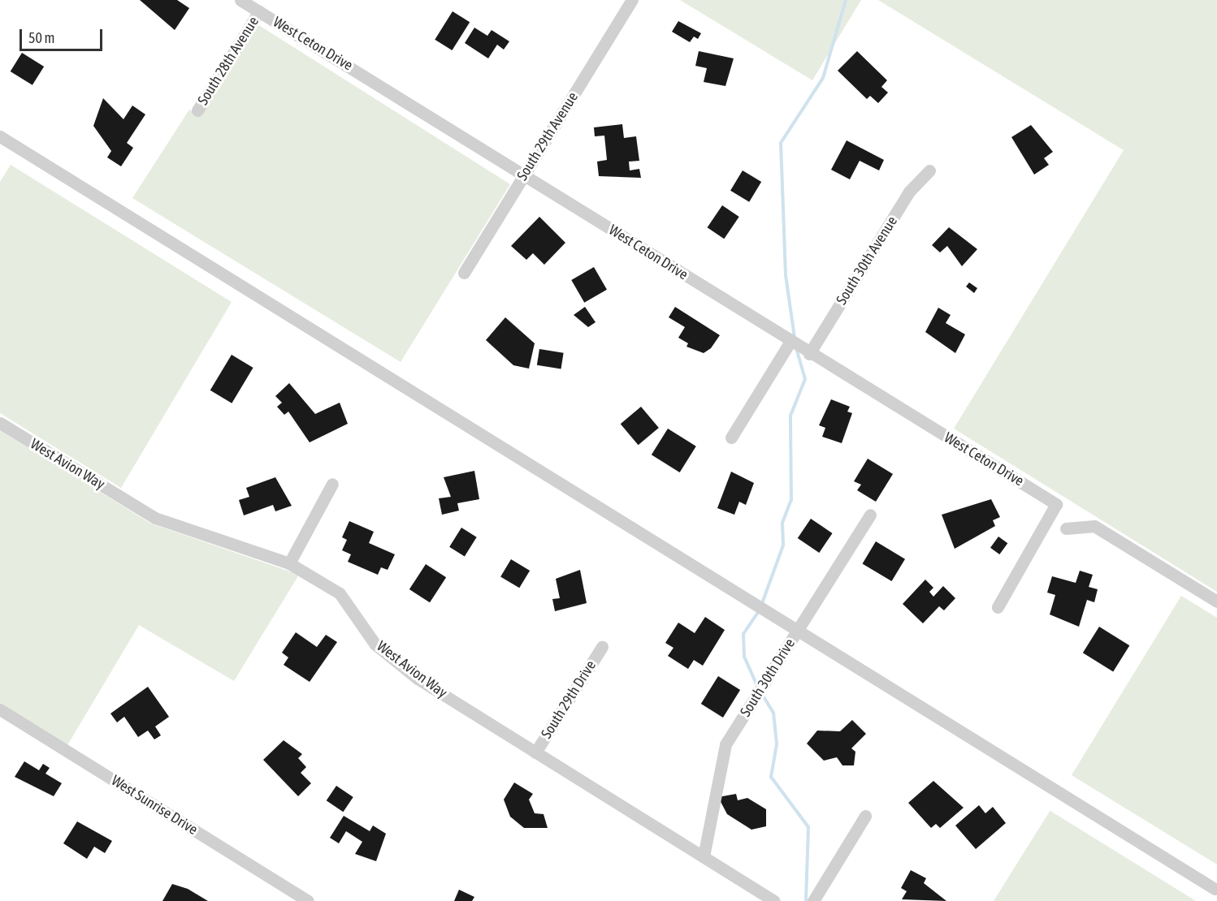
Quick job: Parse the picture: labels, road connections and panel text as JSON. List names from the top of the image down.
{
  "streets": {
    "street": [
      "West Ceton Drive",
      "South 28th Avenue",
      "South 29th Avenue",
      "South 30th Avenue",
      "West Avion Way",
      "South 30th Drive",
      "South 29th Drive",
      "West Sunrise Drive"
    ]
  },
  "crossings": [
    ["West Ceton Drive", "South 28th Avenue"],
    ["West Ceton Drive", "South 29th Avenue"],
    ["West Ceton Drive", "South 30th Avenue"],
    ["West Avion Way", "South 30th Drive"],
    ["West Avion Way", "South 29th Drive"]
  ],
  "scale_bar": "50 m"
}
